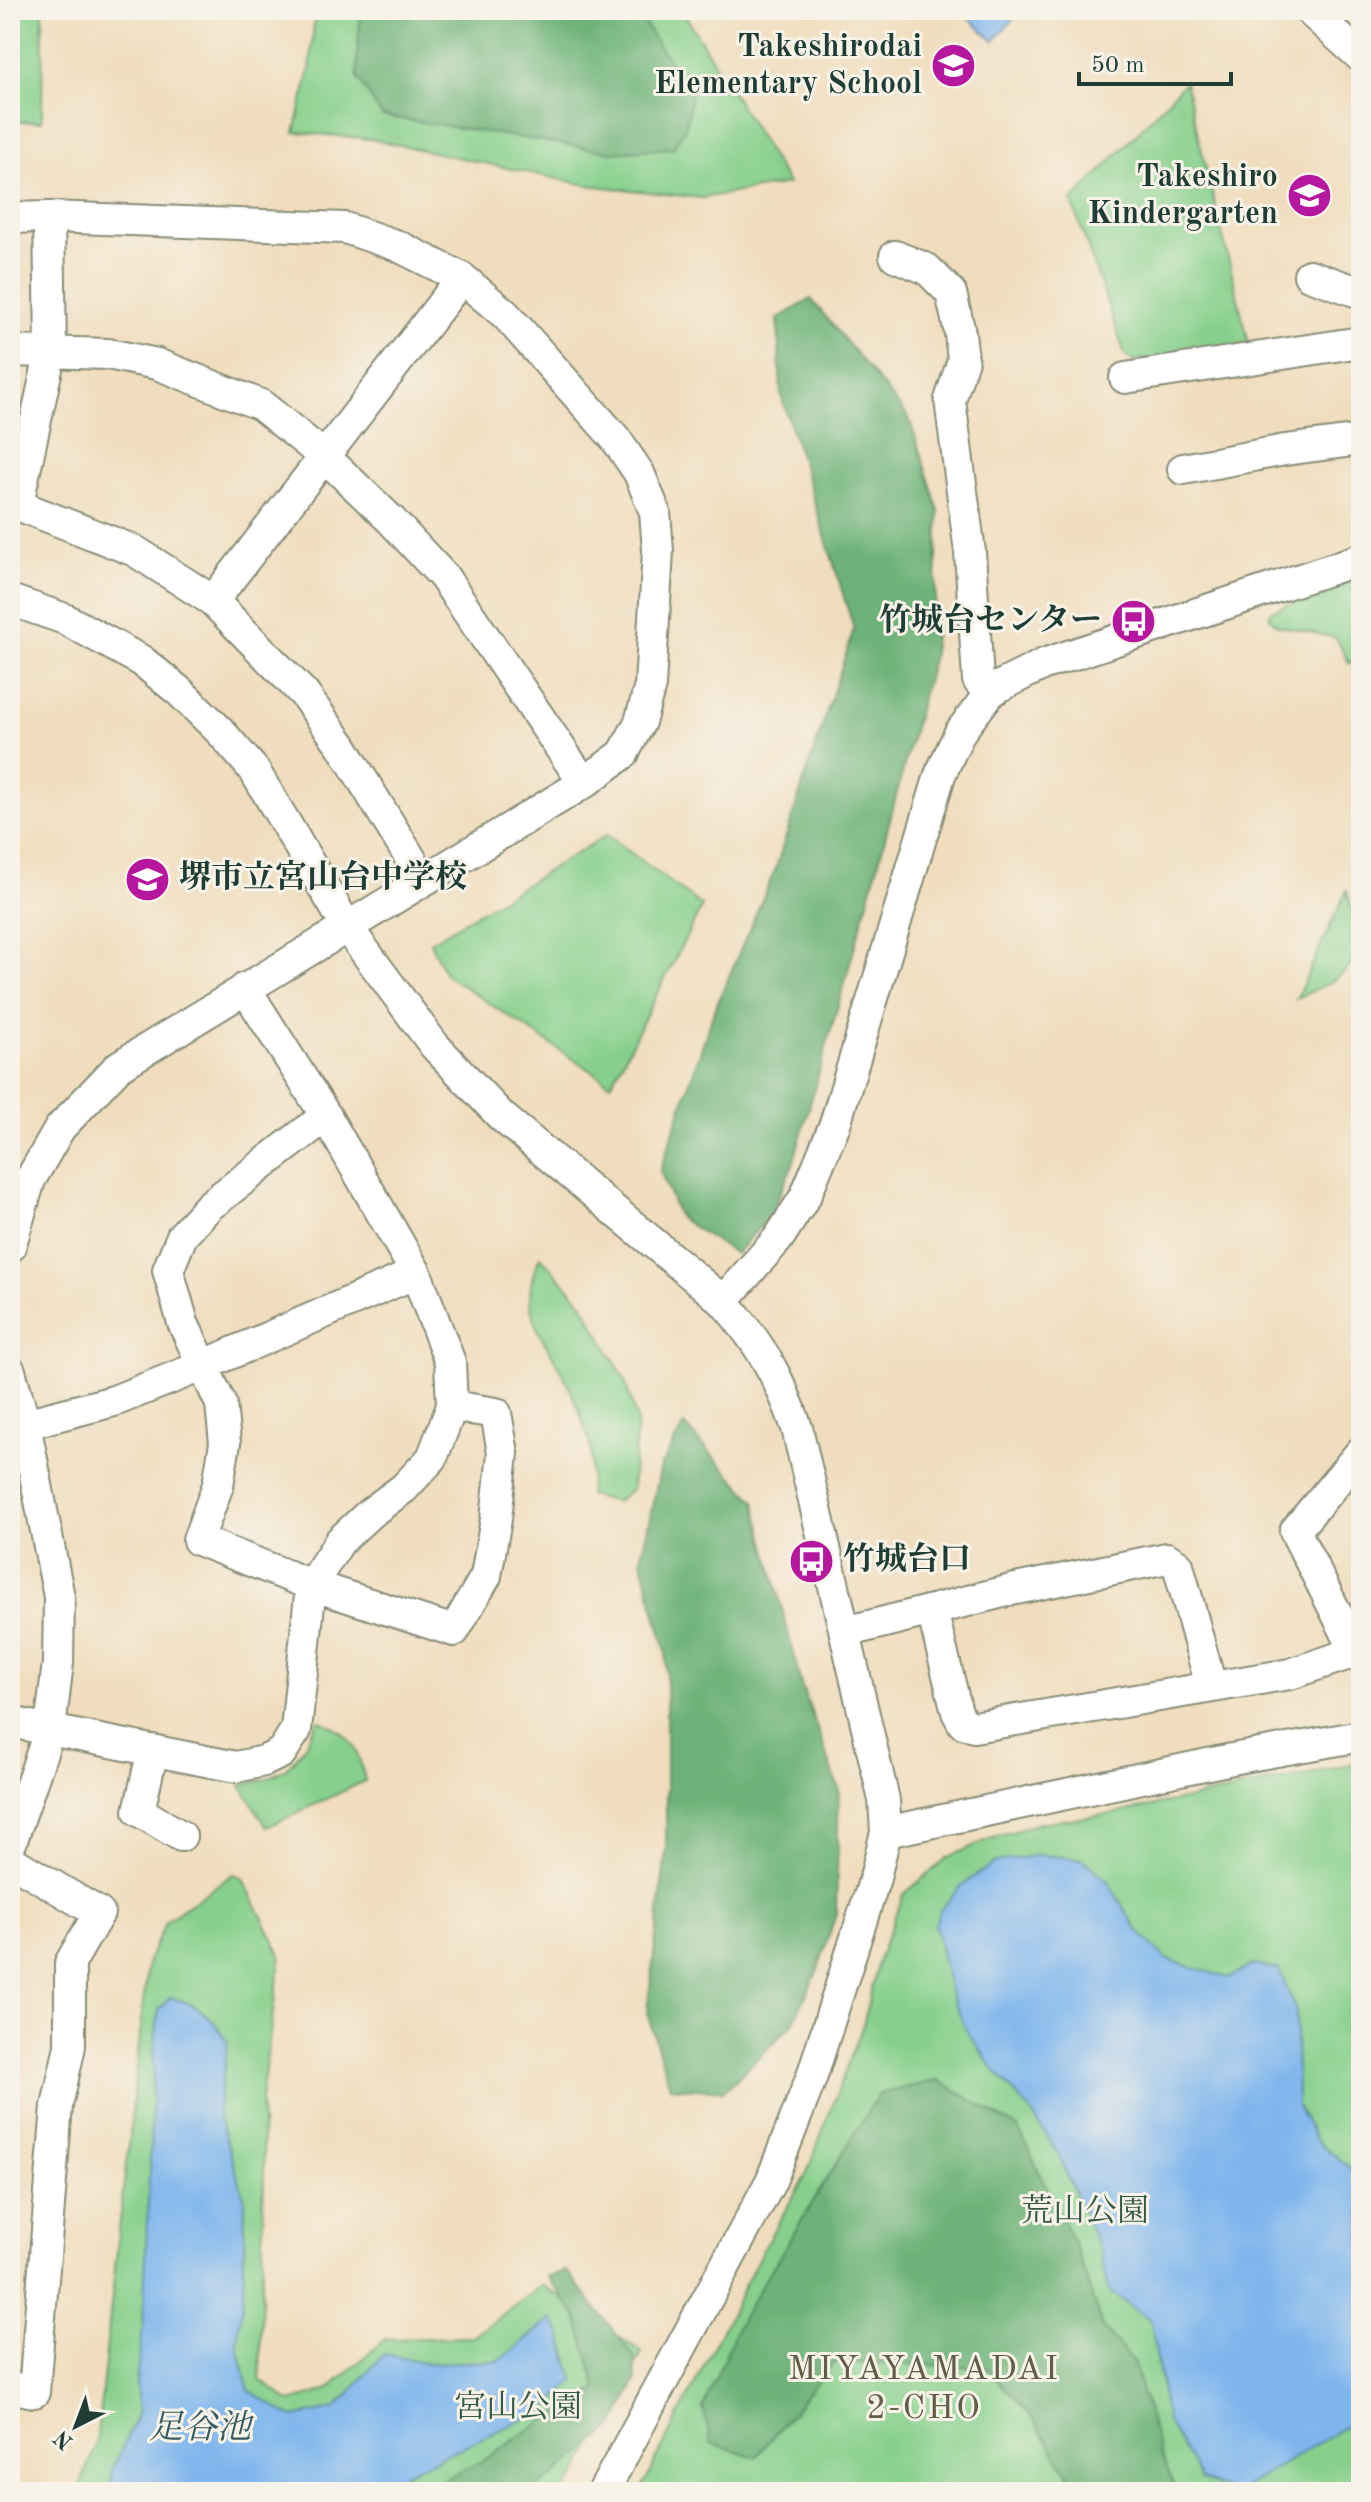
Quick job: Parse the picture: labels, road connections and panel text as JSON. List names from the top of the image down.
{
  "districts": ["MIYAYAMADAI 2-CHO"],
  "water": ["足谷池"],
  "parks": ["荒山公園", "宮山公園"],
  "places": {
    "school or university": ["Takeshirodai Elementary School", "Takeshiro Kindergarten", "堺市立宮山台中学校"],
    "bus stop": ["竹城台センター", "竹城台口"]
  },
  "scale_bar": "50 m",
  "north": "bottom left"
}
